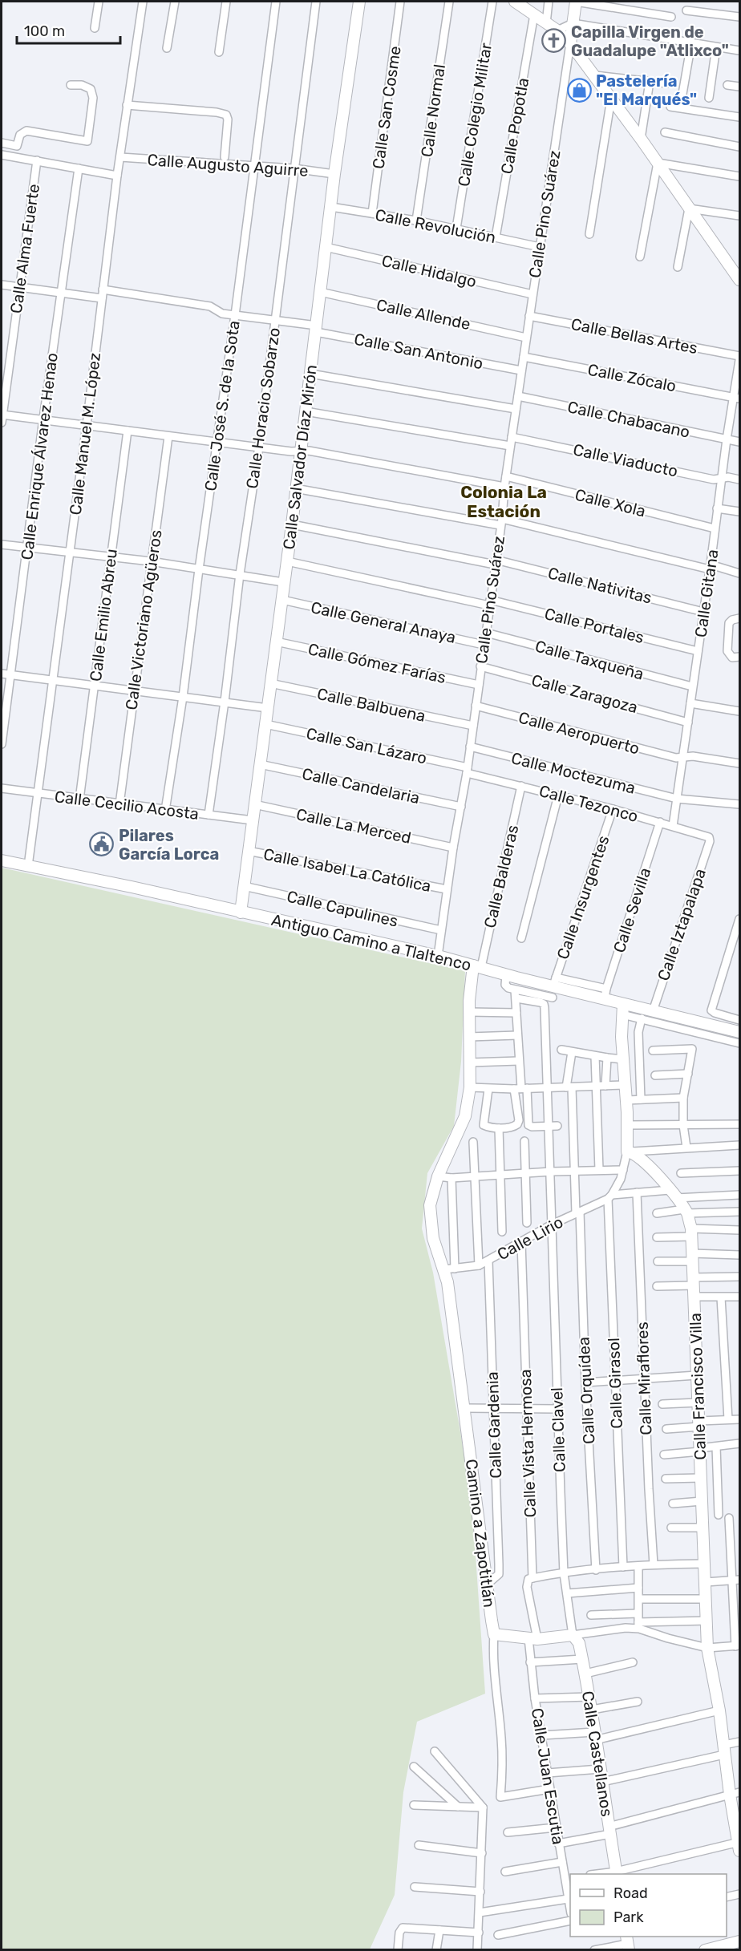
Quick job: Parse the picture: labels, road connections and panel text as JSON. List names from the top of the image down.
{
  "streets": {
    "street": [
      "Calle San Cosme",
      "Calle Normal",
      "Calle Colegio Militar",
      "Calle Popotla",
      "Calle Augusto Aguirre",
      "Calle Pino Suárez",
      "Calle Revolución",
      "Calle Alma Fuerte",
      "Calle Hidalgo",
      "Calle Allende",
      "Calle Bellas Artes",
      "Calle San Antonio",
      "Calle Zócalo",
      "Calle José S. de la Sota",
      "Calle Horacio Sobarzo",
      "Calle Chabacano",
      "Calle Manuel M. López",
      "Calle Enrique Álvarez Henao",
      "Calle Salvador Díaz Mirón",
      "Calle Viaducto",
      "Calle Xola",
      "Calle Nativitas",
      "Calle Gitana",
      "Calle Emilio Abreu",
      "Calle Victoriano Agüeros",
      "Calle General Anaya",
      "Calle Portales",
      "Calle Taxqueña",
      "Calle Gómez Farías",
      "Calle Zaragoza",
      "Calle Balbuena",
      "Calle Aeropuerto",
      "Calle San Lázaro",
      "Calle Moctezuma",
      "Calle Candelaria",
      "Calle Tezonco",
      "Calle Cecilio Acosta",
      "Calle La Merced",
      "Calle Isabel La Católica",
      "Calle Balderas",
      "Calle Insurgentes",
      "Calle Capulines",
      "Calle Sevilla",
      "Calle Iztapalapa",
      "Antiguo Camino a Tlaltenco",
      "Calle Lirio",
      "Calle Miraflores",
      "Calle Girasol",
      "Calle Francisco Villa",
      "Calle Orquídea",
      "Calle Gardenia",
      "Calle Clavel",
      "Calle Vista Hermosa",
      "Camino a Zapotitlán",
      "Calle Castellanos",
      "Calle Juan Escutia"
    ]
  },
  "crossings": [
    ["Calle San Cosme", "Calle Revolución"],
    ["Calle Normal", "Calle Revolución"],
    ["Calle Colegio Militar", "Calle Revolución"],
    ["Calle Popotla", "Calle Revolución"],
    ["Calle Augusto Aguirre", "Calle José S. de la Sota"],
    ["Calle Augusto Aguirre", "Calle Horacio Sobarzo"],
    ["Calle Augusto Aguirre", "Calle Manuel M. López"],
    ["Calle Augusto Aguirre", "Calle Salvador Díaz Mirón"],
    ["Calle Pino Suárez", "Calle Revolución"],
    ["Calle Pino Suárez", "Calle Hidalgo"],
    ["Calle Pino Suárez", "Calle Allende"],
    ["Calle Pino Suárez", "Calle Bellas Artes"],
    ["Calle Pino Suárez", "Calle San Antonio"],
    ["Calle Pino Suárez", "Calle Zócalo"],
    ["Calle Pino Suárez", "Calle Chabacano"],
    ["Calle Pino Suárez", "Calle Viaducto"],
    ["Calle Pino Suárez", "Calle Xola"],
    ["Calle Pino Suárez", "Calle Nativitas"],
    ["Calle Pino Suárez", "Calle General Anaya"],
    ["Calle Pino Suárez", "Calle Portales"],
    ["Calle Pino Suárez", "Calle Taxqueña"],
    ["Calle Pino Suárez", "Calle Gómez Farías"],
    ["Calle Pino Suárez", "Calle Zaragoza"],
    ["Calle Pino Suárez", "Calle Balbuena"],
    ["Calle Pino Suárez", "Calle Aeropuerto"],
    ["Calle Pino Suárez", "Calle San Lázaro"],
    ["Calle Pino Suárez", "Calle Moctezuma"],
    ["Calle Pino Suárez", "Calle Candelaria"],
    ["Calle Pino Suárez", "Calle Tezonco"],
    ["Calle Pino Suárez", "Calle La Merced"],
    ["Calle Pino Suárez", "Calle Isabel La Católica"],
    ["Calle Pino Suárez", "Calle Capulines"],
    ["Calle Pino Suárez", "Antiguo Camino a Tlaltenco"],
    ["Calle Revolución", "Calle Salvador Díaz Mirón"],
    ["Calle Hidalgo", "Calle Salvador Díaz Mirón"],
    ["Calle Allende", "Calle Salvador Díaz Mirón"],
    ["Calle San Antonio", "Calle José S. de la Sota"],
    ["Calle San Antonio", "Calle Horacio Sobarzo"],
    ["Calle San Antonio", "Calle Manuel M. López"],
    ["Calle San Antonio", "Calle Salvador Díaz Mirón"],
    ["Calle Zócalo", "Calle Gitana"],
    ["Calle José S. de la Sota", "Calle Cecilio Acosta"],
    ["Calle Horacio Sobarzo", "Calle Cecilio Acosta"],
    ["Calle Chabacano", "Calle Gitana"],
    ["Calle Manuel M. López", "Calle Cecilio Acosta"],
    ["Calle Manuel M. López", "Antiguo Camino a Tlaltenco"],
    ["Calle Salvador Díaz Mirón", "Calle Nativitas"],
    ["Calle Salvador Díaz Mirón", "Calle General Anaya"],
    ["Calle Salvador Díaz Mirón", "Calle Portales"],
    ["Calle Salvador Díaz Mirón", "Calle Gómez Farías"],
    ["Calle Salvador Díaz Mirón", "Calle Balbuena"],
    ["Calle Salvador Díaz Mirón", "Calle San Lázaro"],
    ["Calle Salvador Díaz Mirón", "Calle Candelaria"],
    ["Calle Salvador Díaz Mirón", "Calle Cecilio Acosta"],
    ["Calle Salvador Díaz Mirón", "Calle La Merced"],
    ["Calle Salvador Díaz Mirón", "Calle Isabel La Católica"],
    ["Calle Salvador Díaz Mirón", "Calle Capulines"],
    ["Calle Salvador Díaz Mirón", "Antiguo Camino a Tlaltenco"],
    ["Calle Viaducto", "Calle Gitana"],
    ["Calle Xola", "Calle Gitana"],
    ["Calle Nativitas", "Calle Gitana"],
    ["Calle Gitana", "Calle Portales"],
    ["Calle Gitana", "Calle Taxqueña"],
    ["Calle Gitana", "Calle Zaragoza"],
    ["Calle Gitana", "Calle Aeropuerto"],
    ["Calle Gitana", "Calle Moctezuma"],
    ["Calle Gitana", "Calle Tezonco"],
    ["Calle Emilio Abreu", "Calle Cecilio Acosta"],
    ["Calle Victoriano Agüeros", "Calle Cecilio Acosta"],
    ["Calle San Lázaro", "Calle Tezonco"],
    ["Calle Tezonco", "Calle Balderas"],
    ["Calle Tezonco", "Calle Insurgentes"],
    ["Calle Tezonco", "Calle Sevilla"],
    ["Calle Tezonco", "Calle Iztapalapa"],
    ["Calle Balderas", "Antiguo Camino a Tlaltenco"],
    ["Calle Balderas", "Camino a Zapotitlán"],
    ["Calle Insurgentes", "Antiguo Camino a Tlaltenco"],
    ["Calle Sevilla", "Antiguo Camino a Tlaltenco"],
    ["Calle Iztapalapa", "Antiguo Camino a Tlaltenco"],
    ["Antiguo Camino a Tlaltenco", "Camino a Zapotitlán"],
    ["Calle Lirio", "Calle Miraflores"],
    ["Calle Lirio", "Calle Girasol"],
    ["Calle Lirio", "Calle Francisco Villa"],
    ["Calle Lirio", "Calle Orquídea"],
    ["Calle Lirio", "Calle Gardenia"],
    ["Calle Lirio", "Calle Clavel"],
    ["Calle Lirio", "Calle Vista Hermosa"],
    ["Calle Lirio", "Camino a Zapotitlán"],
    ["Calle Gardenia", "Camino a Zapotitlán"],
    ["Calle Clavel", "Calle Castellanos"],
    ["Calle Vista Hermosa", "Calle Juan Escutia"],
    ["Camino a Zapotitlán", "Calle Juan Escutia"]
  ],
  "districts": ["Colonia La Estación"],
  "places": {
    "church": ["Capilla Virgen de Guadalupe \"Atlixco\""],
    "shop": ["Pastelería \"El Marqués\""],
    "public building": ["Pilares García Lorca"]
  },
  "legend": ["Road", "Park"],
  "scale_bar": "100 m"
}
